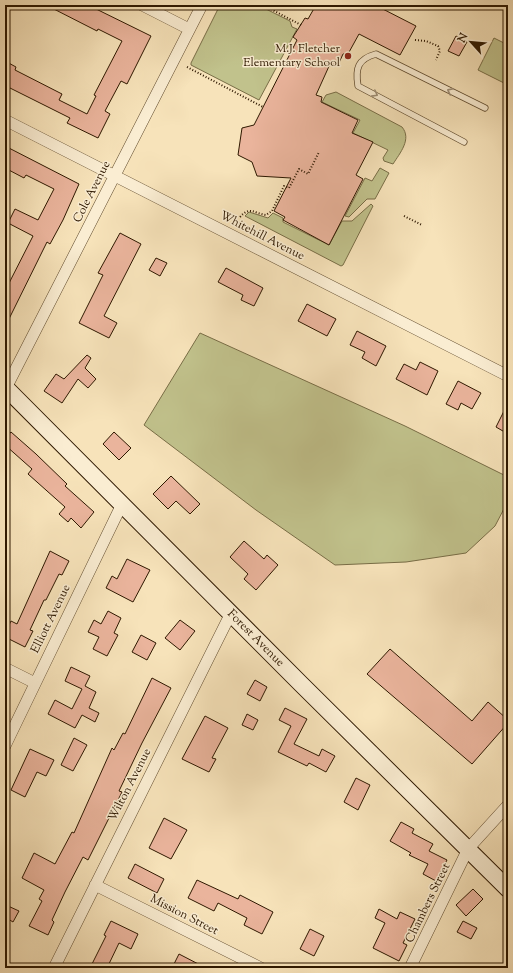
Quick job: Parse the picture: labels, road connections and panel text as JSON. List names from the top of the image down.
{
  "streets": {
    "main road": ["Forest Avenue"],
    "street": [
      "Cole Avenue",
      "Whitehill Avenue",
      "Elliott Avenue",
      "Wilton Avenue",
      "Chambers Street",
      "Mission Street"
    ]
  },
  "crossings": [
    ["Cole Avenue", "Whitehill Avenue"],
    ["Cole Avenue", "Forest Avenue"],
    ["Elliott Avenue", "Forest Avenue"],
    ["Forest Avenue", "Wilton Avenue"],
    ["Forest Avenue", "Chambers Street"],
    ["Wilton Avenue", "Mission Street"]
  ],
  "places": ["M.J. Fletcher Elementary School"],
  "north": "top left"
}
